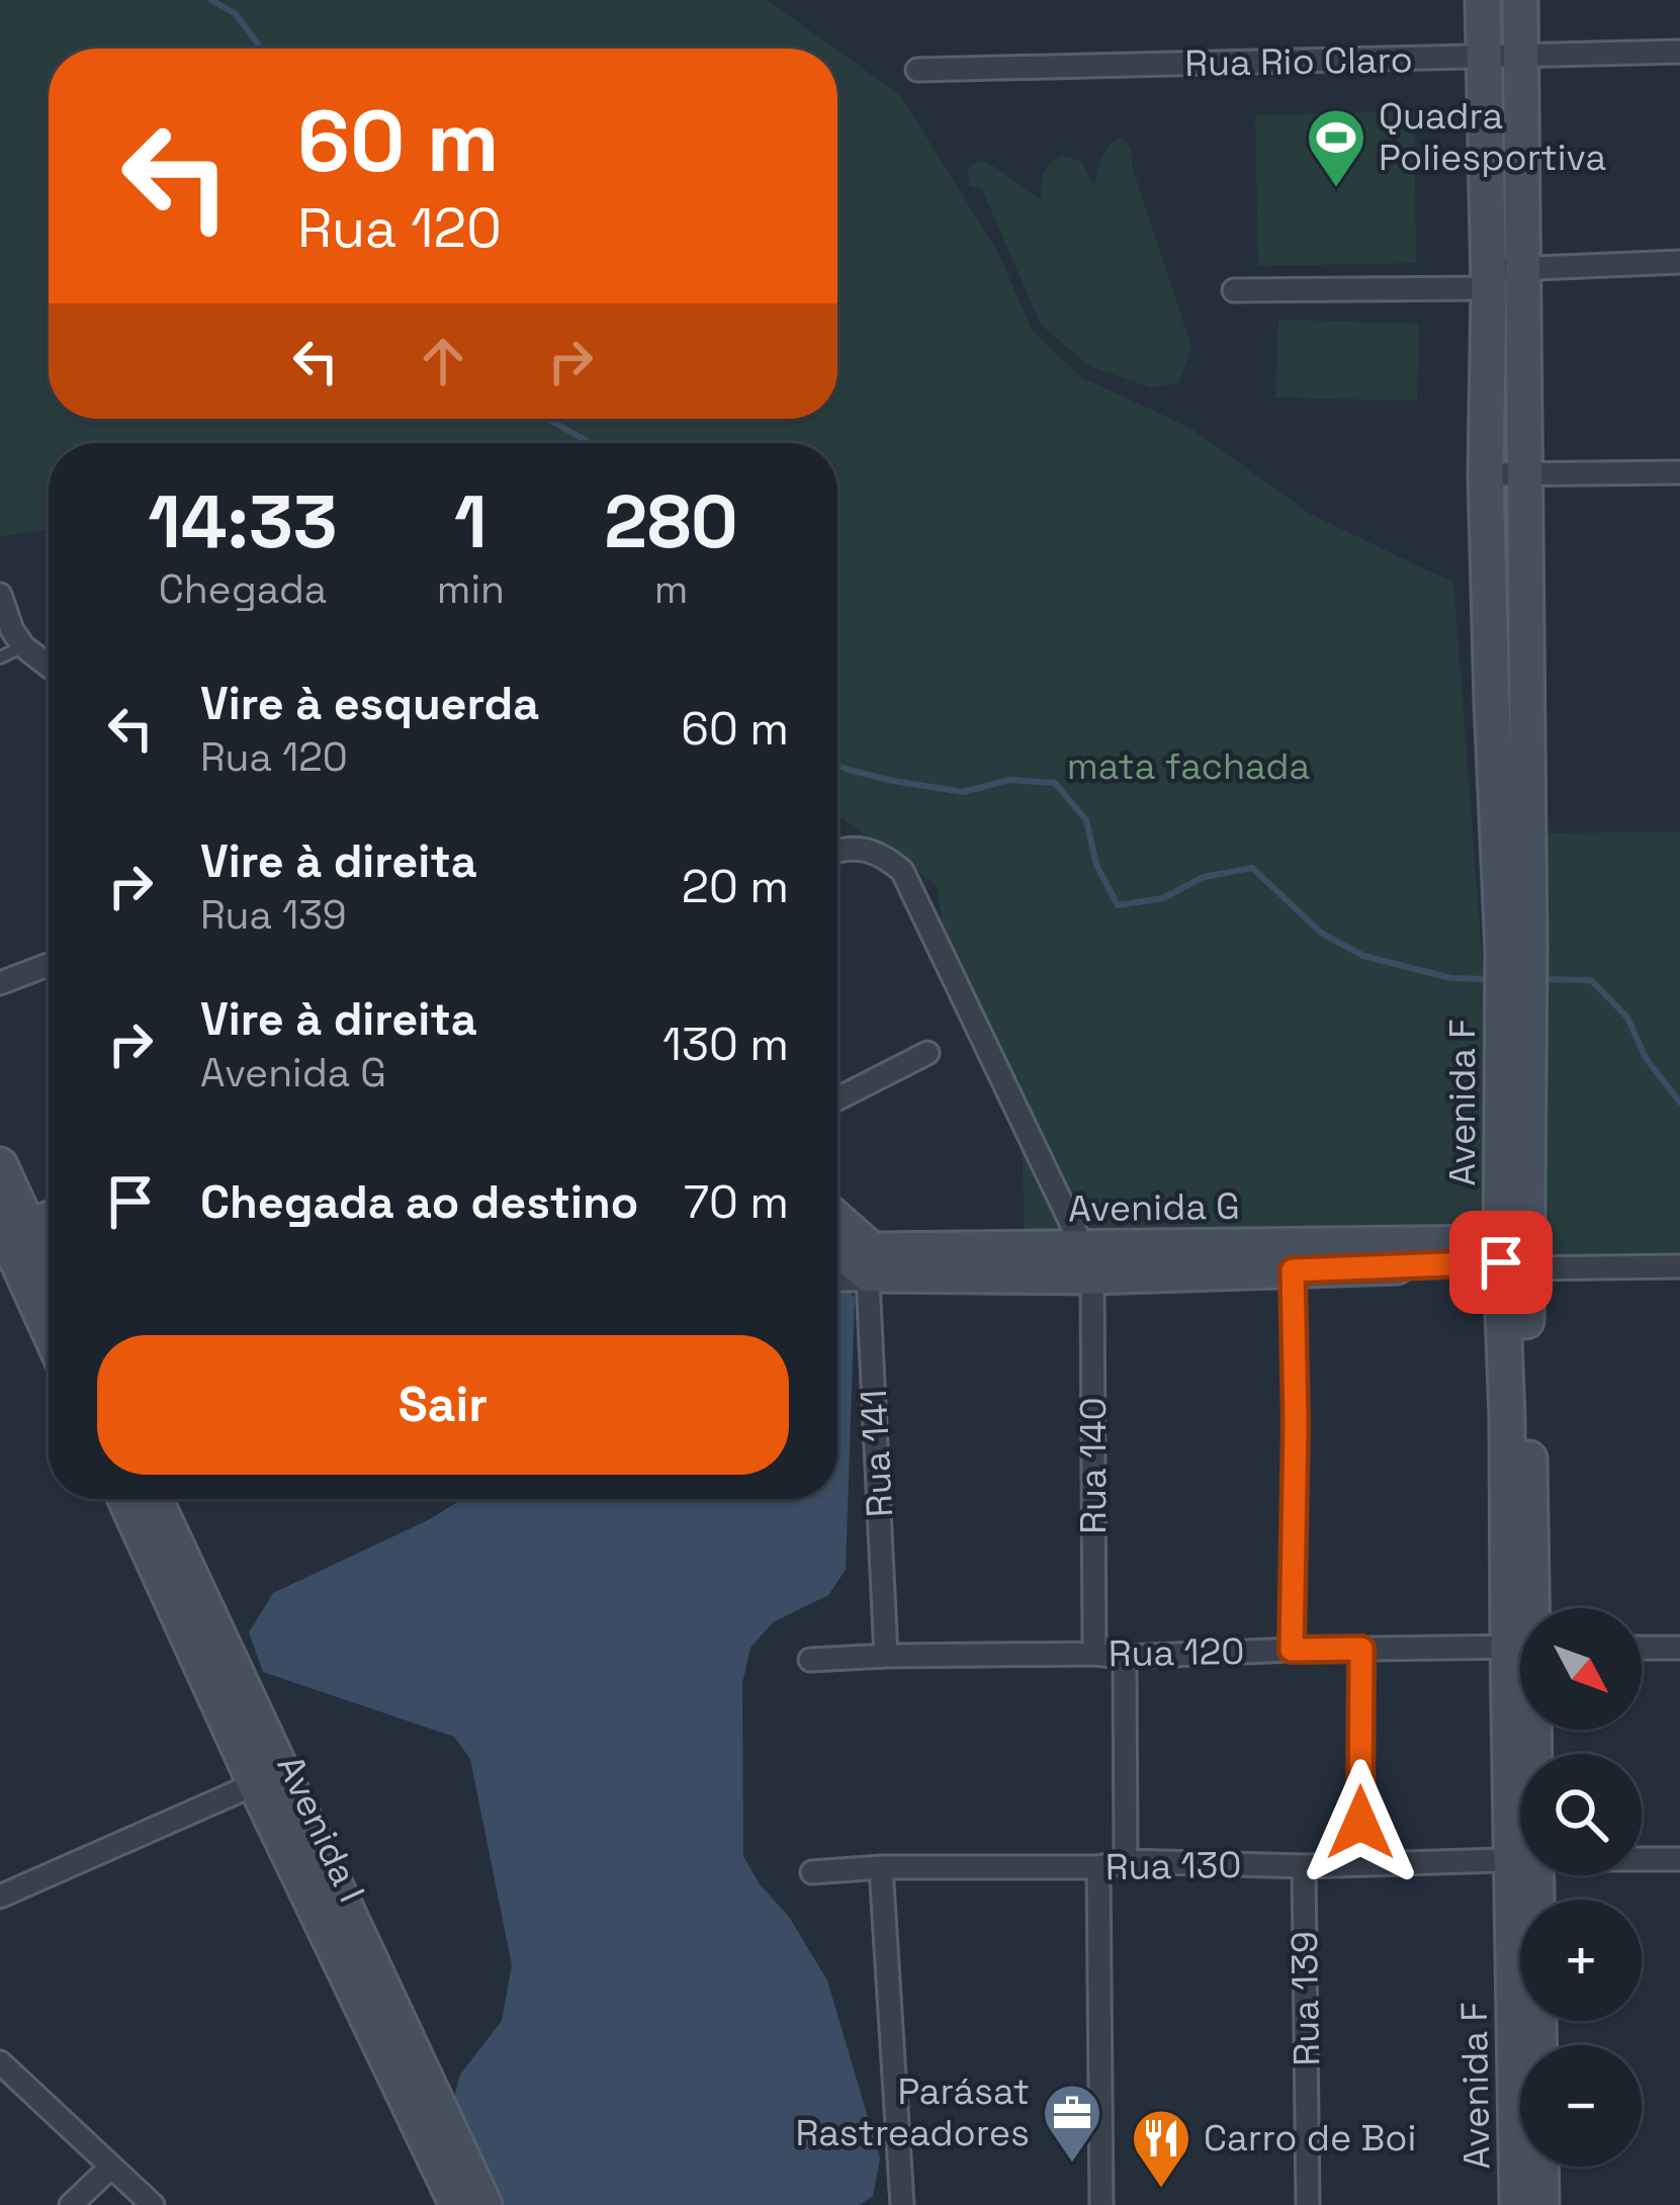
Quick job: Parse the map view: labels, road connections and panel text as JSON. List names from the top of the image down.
{
  "streets": {
    "main road": ["Avenida F", "Avenida G", "Avenida I"],
    "street": [
      "Rua Rio Claro",
      "Rua 141",
      "Rua 140",
      "Rua 120",
      "Rua 130",
      "Rua 139"
    ]
  },
  "crossings": [
    ["Rua Rio Claro", "Avenida F"],
    ["Avenida F", "Avenida G"],
    ["Avenida G", "Rua 141"],
    ["Avenida G", "Rua 140"],
    ["Rua 141", "Rua 120"],
    ["Rua 140", "Rua 120"],
    ["Rua 130", "Rua 139"]
  ],
  "parks": ["mata fachada"],
  "places": {
    "sports": ["Quadra Poliesportiva"],
    "office": ["Parásat Rastreadores"],
    "restaurant": ["Carro de Boi"]
  },
  "north": "bottom right",
  "page": {
    "turn": ["60 m", "Rua 120"],
    "eta": [
      "14:33",
      "Chegada",
      "1",
      "min",
      "280",
      "m"
    ],
    "list": [
      {
        "name": "Vire à esquerda",
        "note": "Rua 120",
        "value": "60 m"
      },
      {
        "name": "Vire à direita",
        "note": "Rua 139",
        "value": "20 m"
      },
      {
        "name": "Vire à direita",
        "note": "Avenida G",
        "value": "130 m"
      },
      {
        "name": "Chegada ao destino",
        "value": "70 m"
      }
    ],
    "buttons": "Sair",
    "map_buttons": ["+", "−"]
  }
}
